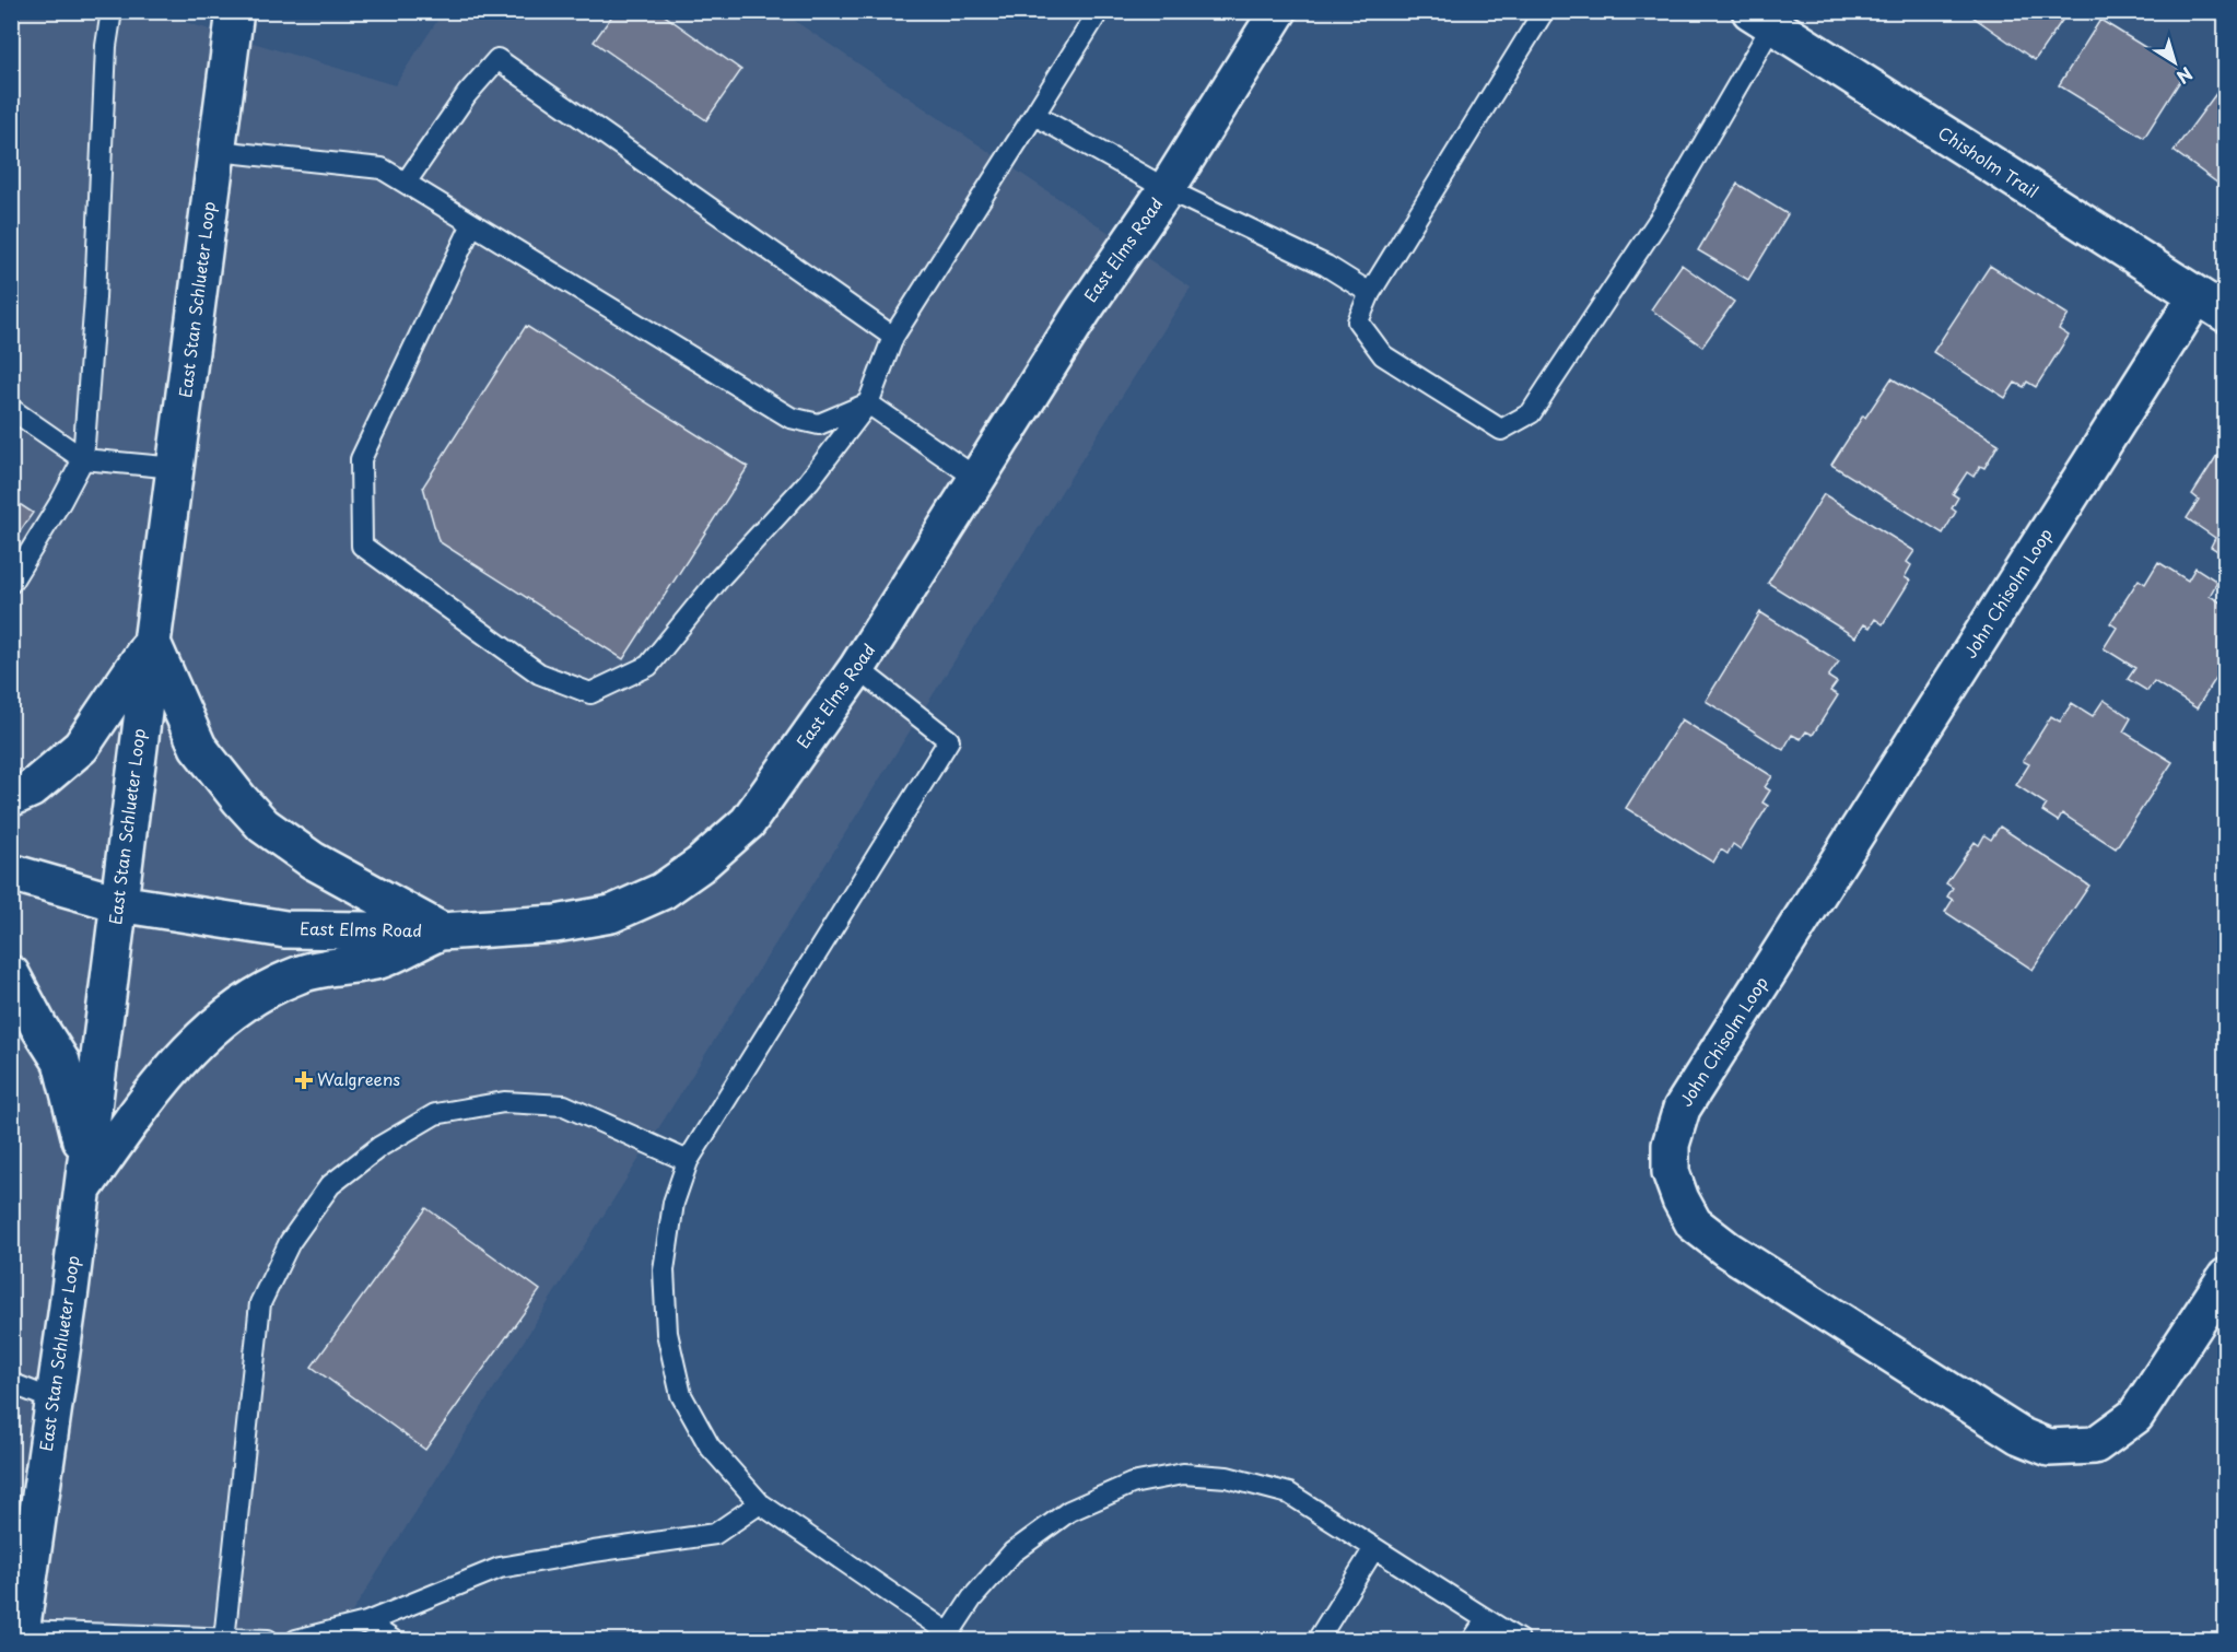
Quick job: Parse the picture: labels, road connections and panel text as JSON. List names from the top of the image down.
{
  "streets": {
    "main road": [
      "Chisholm Trail",
      "East Elms Road",
      "East Stan Schlueter Loop",
      "John Chisolm Loop"
    ]
  },
  "crossings": [
    ["Chisholm Trail", "John Chisolm Loop"],
    ["East Elms Road", "East Stan Schlueter Loop"]
  ],
  "places": {
    "health": ["Walgreens"]
  },
  "north": "bottom right"
}
